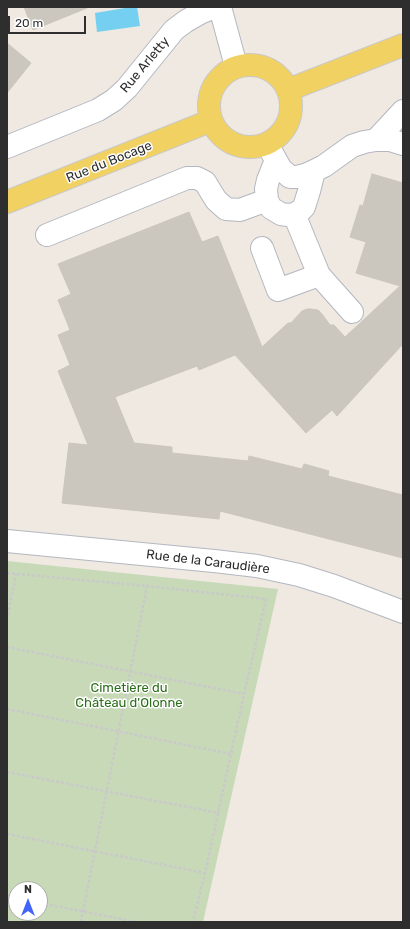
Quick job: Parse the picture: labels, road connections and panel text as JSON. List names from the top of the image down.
{
  "streets": {
    "main road": ["Rue du Bocage"],
    "street": ["Rue Arletty", "Rue de la Caraudière"]
  },
  "parks": ["Cimetière du Château d'Olonne"],
  "scale_bar": "20 m",
  "north": "top"
}
